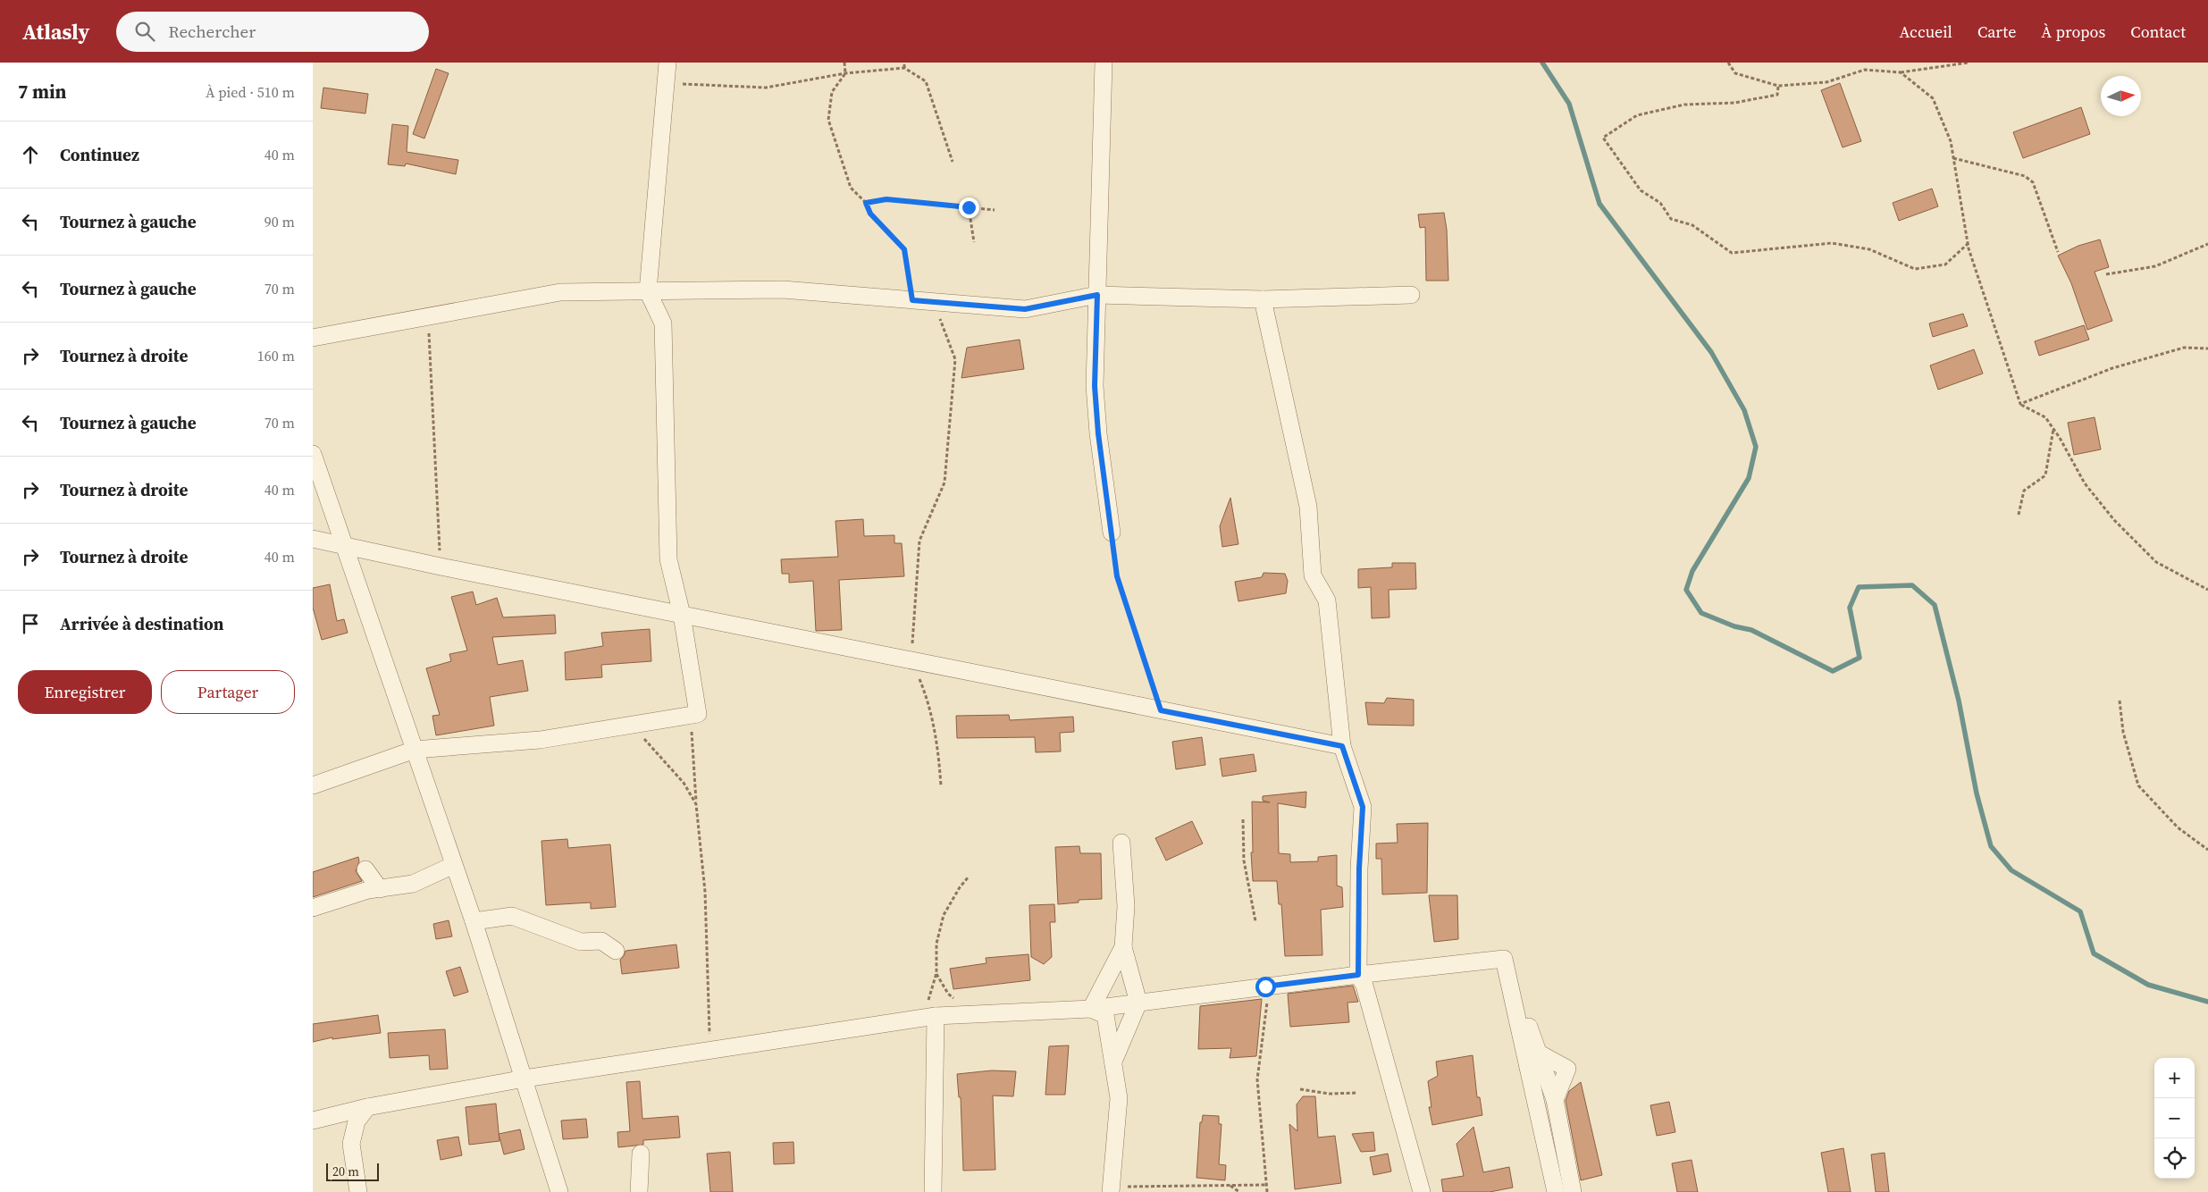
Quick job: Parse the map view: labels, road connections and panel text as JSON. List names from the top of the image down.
{
  "scale_bar": "20 m",
  "north": "right",
  "page": {
    "header": "Atlasly",
    "search": "Rechercher",
    "nav": [
      "Accueil",
      "Carte",
      "À propos",
      "Contact"
    ],
    "heading": ["7 min", "À pied · 510 m"],
    "list": [
      ["Continuez", "40 m"],
      ["Tournez à gauche", "90 m"],
      ["Tournez à gauche", "70 m"],
      ["Tournez à droite", "160 m"],
      ["Tournez à gauche", "70 m"],
      ["Tournez à droite", "40 m"],
      ["Tournez à droite", "40 m"],
      "Arrivée à destination"
    ],
    "buttons": ["Enregistrer", "Partager"],
    "map_buttons": ["+", "−"],
    "scale": "20 m"
  }
}
